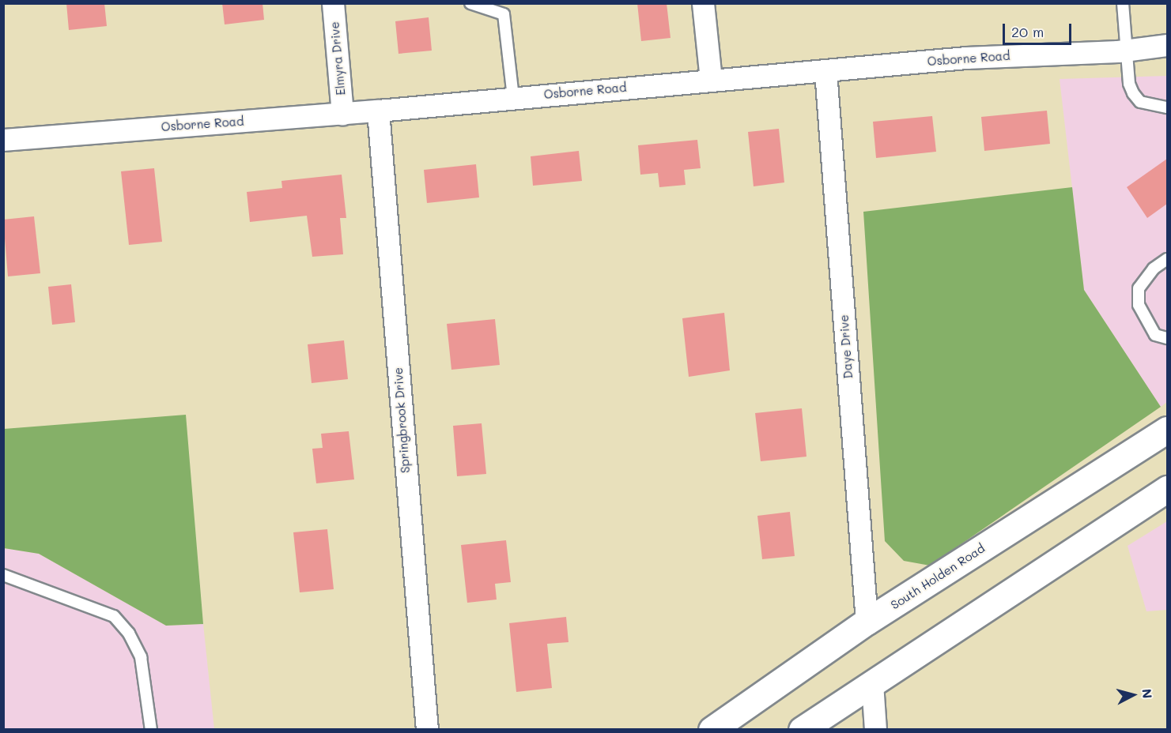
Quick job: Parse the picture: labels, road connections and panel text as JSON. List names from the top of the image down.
{
  "streets": {
    "main road": ["South Holden Road"],
    "street": [
      "Elmyra Drive",
      "Osborne Road",
      "Daye Drive",
      "Springbrook Drive"
    ]
  },
  "crossings": [
    ["Elmyra Drive", "Osborne Road"],
    ["Osborne Road", "Daye Drive"],
    ["Osborne Road", "Springbrook Drive"],
    ["Daye Drive", "South Holden Road"]
  ],
  "scale_bar": "20 m",
  "north": "right"
}
